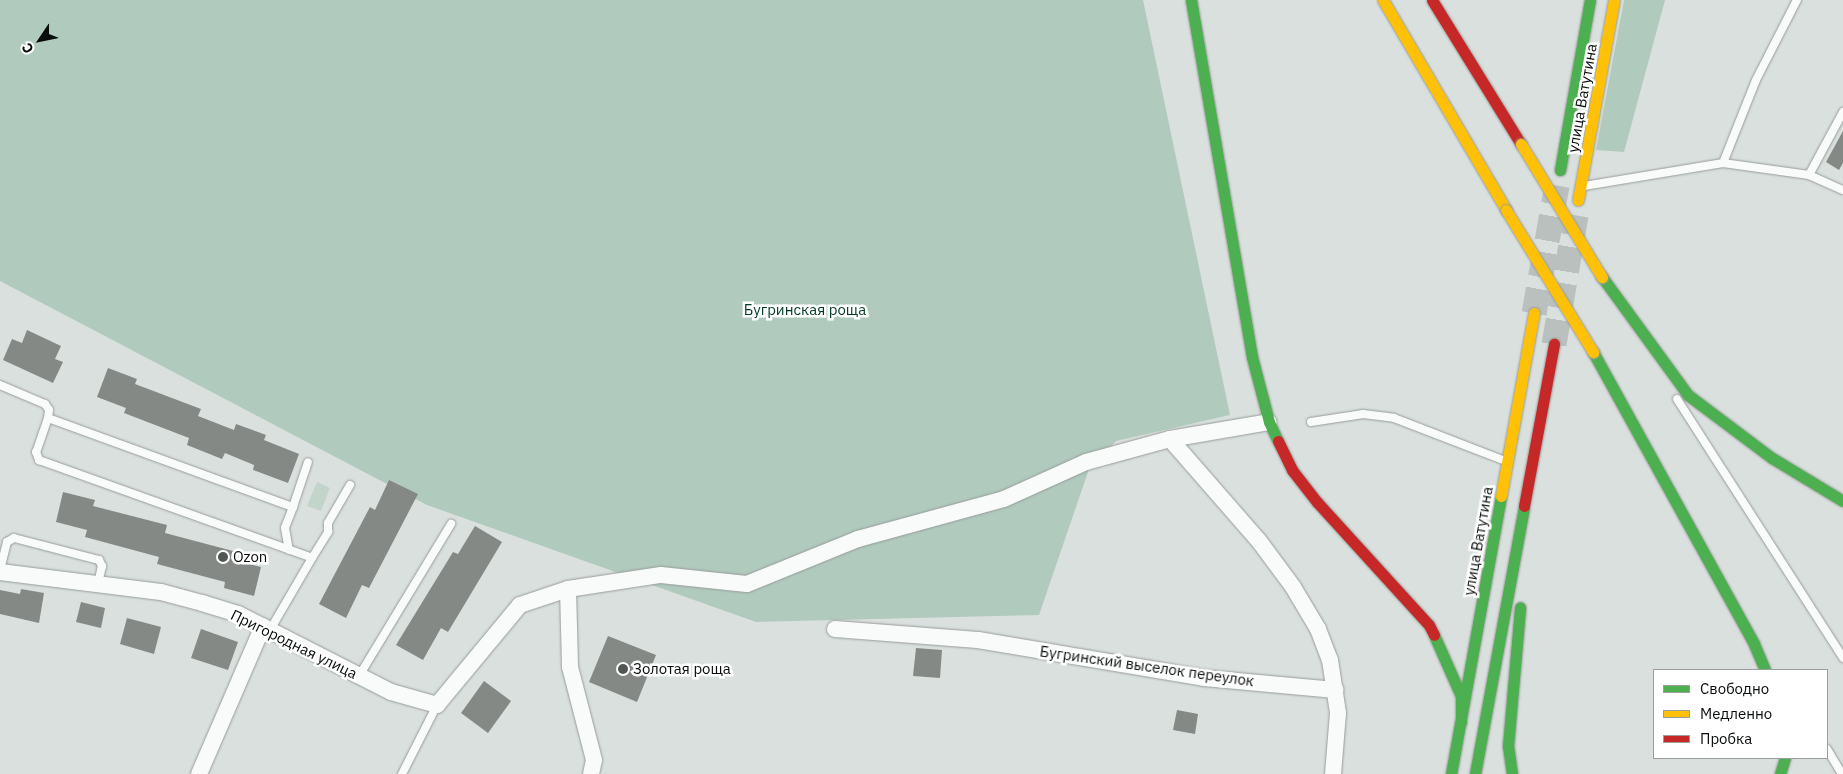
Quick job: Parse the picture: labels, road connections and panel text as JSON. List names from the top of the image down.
{
  "streets": {
    "main road": ["улица Ватутина"],
    "street": ["Пригородная улица", "Бугринский выселок переулок"]
  },
  "parks": ["Бугринская роща"],
  "places": ["Ozon", "Золотая роща"],
  "legend": ["Свободно", "Медленно", "Пробка"],
  "north": "bottom left"
}
